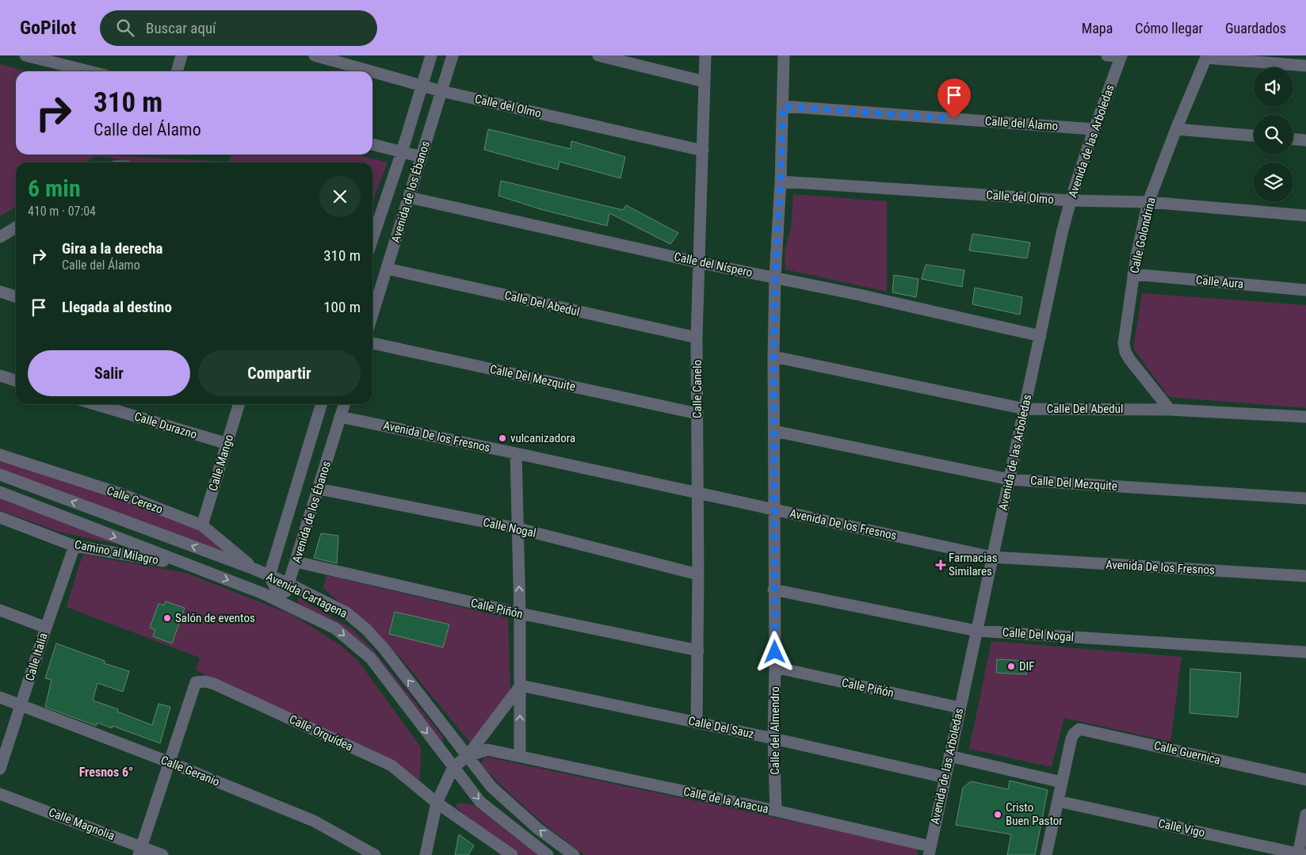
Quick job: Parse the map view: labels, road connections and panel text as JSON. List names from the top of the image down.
{
  "streets": {
    "street": [
      "Calle del Olmo",
      "Calle del Álamo",
      "Avenida de las Arboledas",
      "Avenida de los Ébanos",
      "Calle Golondrina",
      "Calle del Níspero",
      "Calle Aura",
      "Calle Del Abedul",
      "Calle Del Mezquite",
      "Calle Canelo",
      "Calle Durazno",
      "Avenida De los Fresnos",
      "Calle Mango",
      "Calle Cerezo",
      "Calle Nogal",
      "Camino al Milagro",
      "Avenida Cartagena",
      "Calle Piñón",
      "Calle Del Nogal",
      "Calle Italia",
      "Calle Del Sauz",
      "Calle del Almendro",
      "Calle Orquídea",
      "Calle Guernica",
      "Calle Geranio",
      "Calle de la Anacua",
      "Calle Magnolia",
      "Calle Vigo"
    ]
  },
  "crossings": [
    ["Calle del Olmo", "Avenida de las Arboledas"],
    ["Calle del Olmo", "Avenida de los Ébanos"],
    ["Calle del Olmo", "Calle Golondrina"],
    ["Calle del Olmo", "Calle Canelo"],
    ["Calle del Olmo", "Calle del Almendro"],
    ["Calle del Álamo", "Avenida de las Arboledas"],
    ["Calle del Álamo", "Calle del Almendro"],
    ["Avenida de las Arboledas", "Calle del Níspero"],
    ["Avenida de las Arboledas", "Calle Del Abedul"],
    ["Avenida de las Arboledas", "Calle Del Mezquite"],
    ["Avenida de las Arboledas", "Avenida De los Fresnos"],
    ["Avenida de las Arboledas", "Calle Piñón"],
    ["Avenida de las Arboledas", "Calle Del Nogal"],
    ["Avenida de las Arboledas", "Calle Del Sauz"],
    ["Avenida de las Arboledas", "Calle de la Anacua"],
    ["Avenida de los Ébanos", "Calle del Níspero"],
    ["Avenida de los Ébanos", "Calle Del Abedul"],
    ["Avenida de los Ébanos", "Avenida De los Fresnos"],
    ["Avenida de los Ébanos", "Calle Nogal"],
    ["Avenida de los Ébanos", "Avenida Cartagena"],
    ["Avenida de los Ébanos", "Calle Piñón"],
    ["Calle Golondrina", "Calle Aura"],
    ["Calle Golondrina", "Calle Del Abedul"],
    ["Calle del Níspero", "Calle Canelo"],
    ["Calle del Níspero", "Calle del Almendro"],
    ["Calle Del Abedul", "Calle Canelo"],
    ["Calle Del Abedul", "Calle del Almendro"],
    ["Calle Del Mezquite", "Calle Canelo"],
    ["Calle Del Mezquite", "Calle del Almendro"],
    ["Calle Canelo", "Avenida De los Fresnos"],
    ["Calle Canelo", "Calle Nogal"],
    ["Calle Canelo", "Calle Piñón"],
    ["Calle Canelo", "Calle Del Sauz"],
    ["Calle Durazno", "Calle Mango"],
    ["Avenida De los Fresnos", "Calle del Almendro"],
    ["Calle Mango", "Calle Cerezo"],
    ["Calle Cerezo", "Avenida Cartagena"],
    ["Camino al Milagro", "Avenida Cartagena"],
    ["Camino al Milagro", "Calle Italia"],
    ["Avenida Cartagena", "Calle de la Anacua"],
    ["Calle Piñón", "Calle del Almendro"],
    ["Calle Del Nogal", "Calle del Almendro"],
    ["Calle Italia", "Calle Geranio"],
    ["Calle Del Sauz", "Calle del Almendro"],
    ["Calle del Almendro", "Calle de la Anacua"],
    ["Calle Orquídea", "Calle Geranio"]
  ],
  "districts": ["Fresnos 6°"],
  "places": {
    "other": [
      "vulcanizadora",
      "Salón de eventos",
      "DIF",
      "Cristo Buen Pastor"
    ],
    "health": ["Farmacias Similares"]
  },
  "page": {
    "header": "GoPilot",
    "search": "Buscar aquí",
    "nav": ["Mapa", "Cómo llegar", "Guardados"],
    "turn": ["310 m", "Calle del Álamo"],
    "heading": ["6 min", "410 m · 07:04"],
    "list": [
      {
        "name": "Gira a la derecha",
        "note": "Calle del Álamo",
        "value": "310 m"
      },
      {
        "name": "Llegada al destino",
        "value": "100 m"
      }
    ],
    "buttons": ["Salir", "Compartir"]
  }
}
